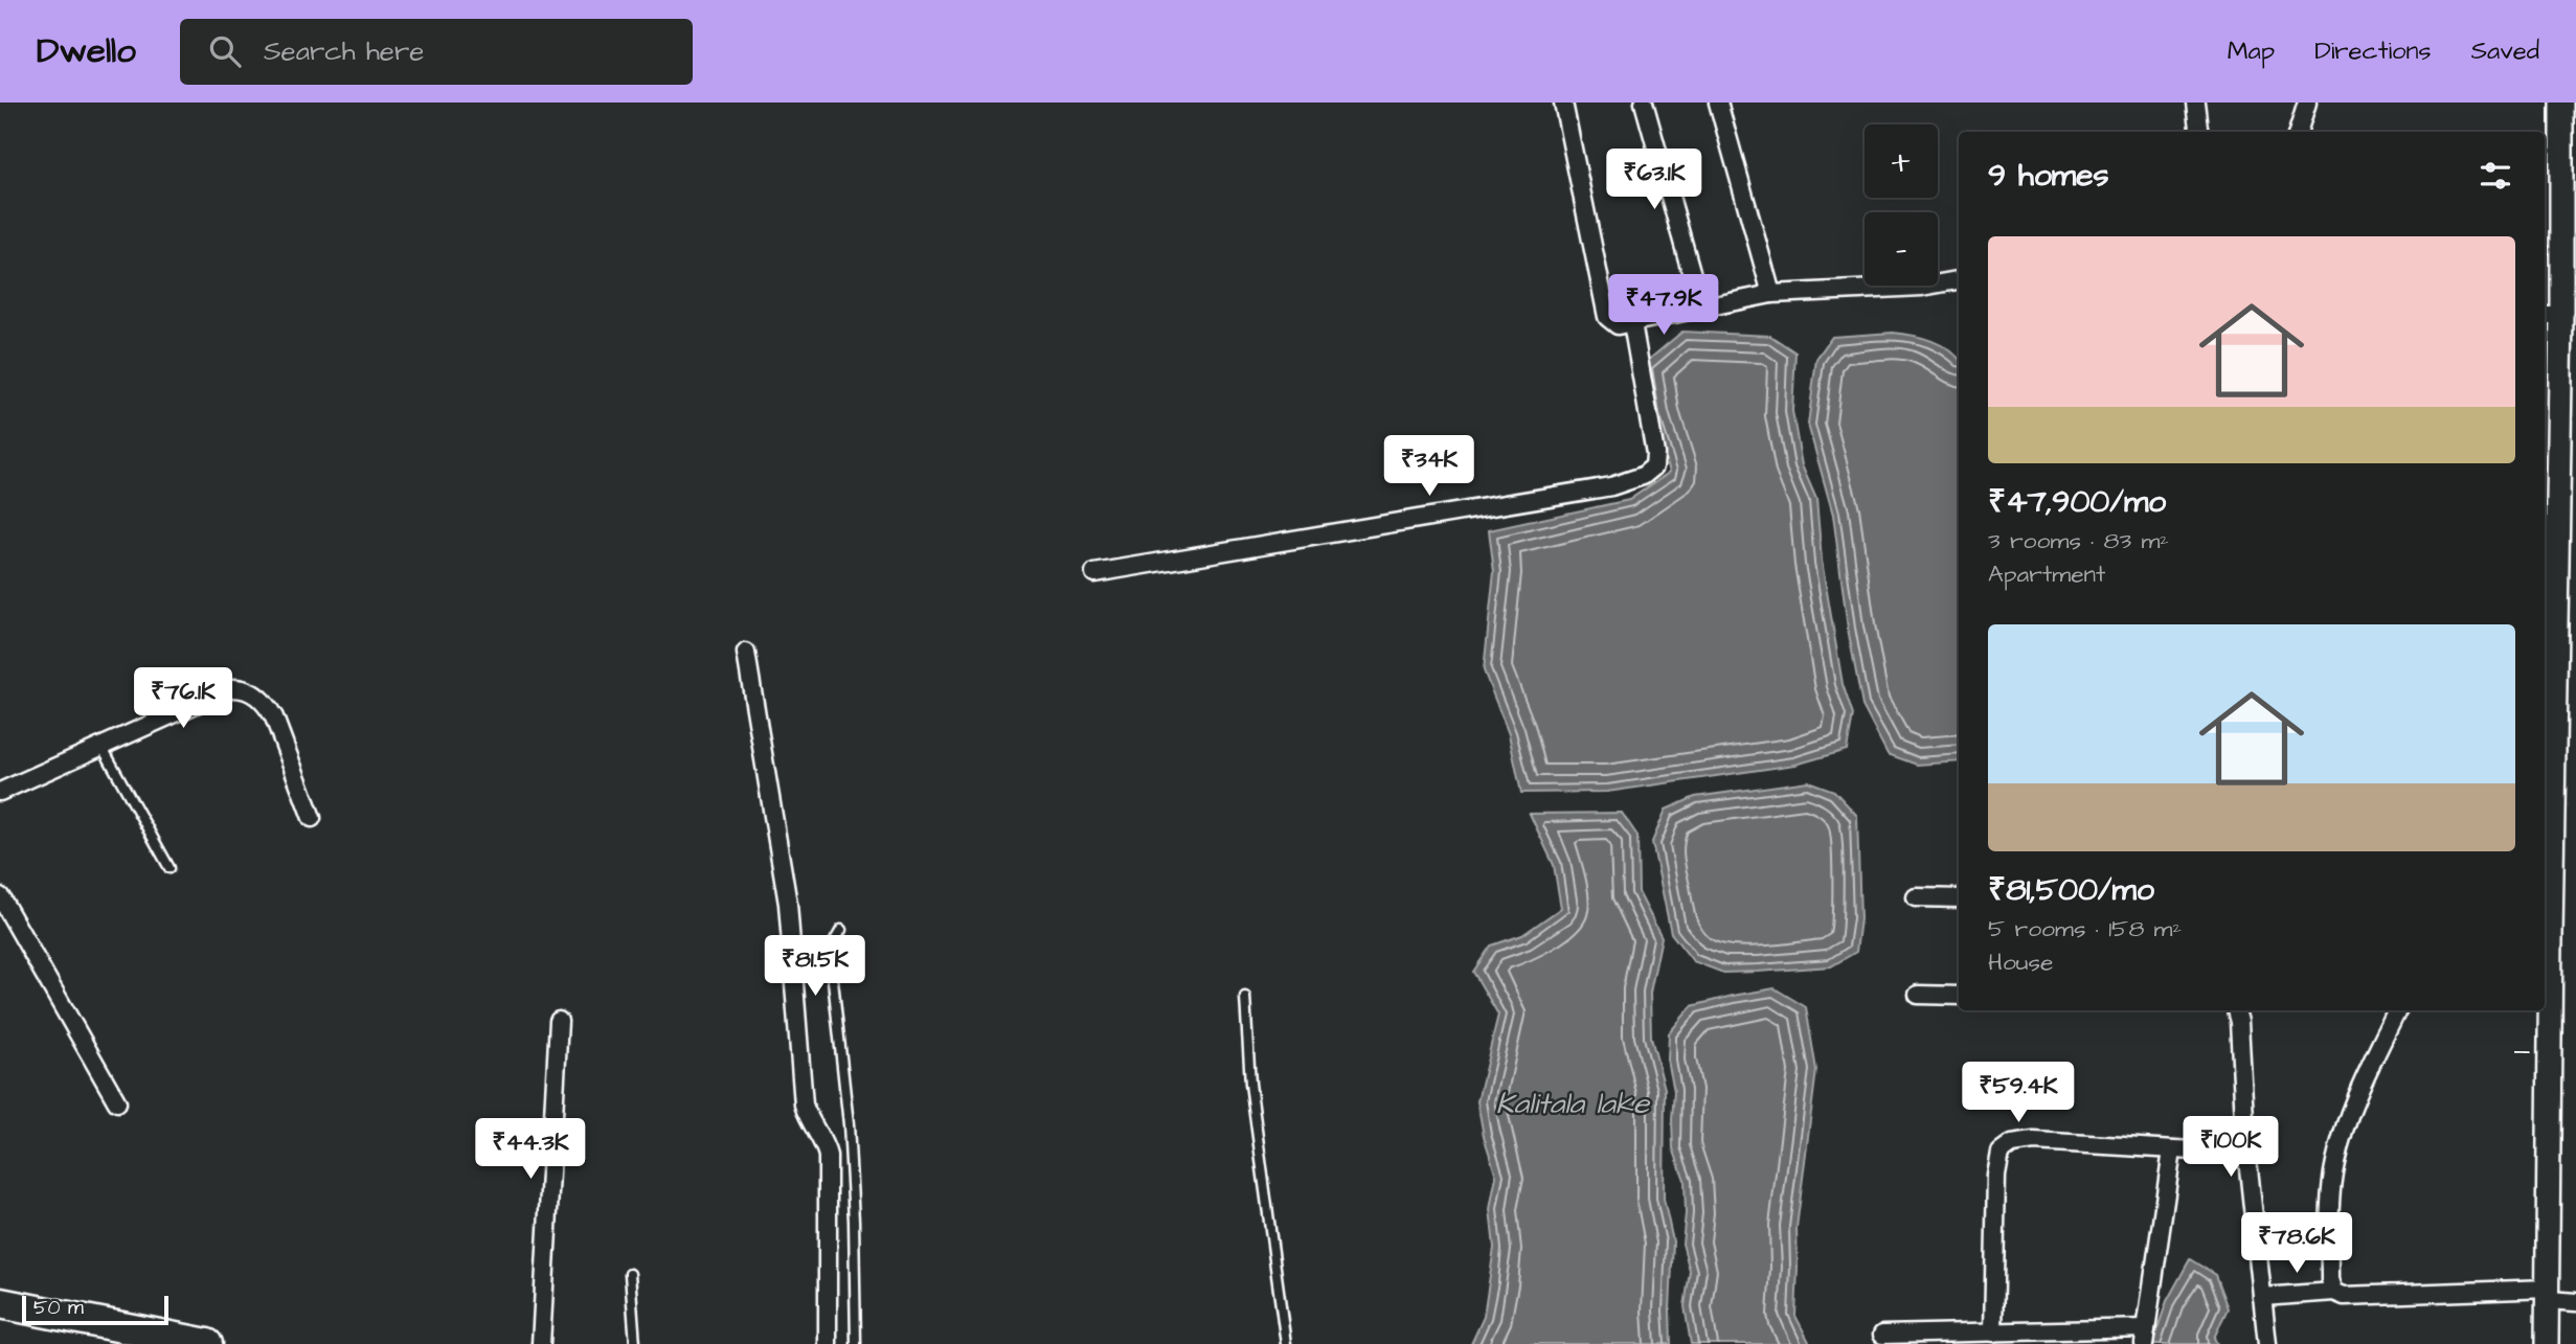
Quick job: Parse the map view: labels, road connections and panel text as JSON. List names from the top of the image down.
{
  "streets": {
    "street": ["1"]
  },
  "water": ["Kalitala lake"],
  "scale_bar": "50 m",
  "page": {
    "header": "Dwello",
    "search": "Search here",
    "nav": ["Map", "Directions", "Saved"],
    "map_buttons": ["+", "−"],
    "heading": "9 homes",
    "price": [
      "₹63.1K",
      "₹47.9K",
      "₹34K",
      "₹76.1K",
      "₹81.5K",
      "₹59.4K",
      "₹100K",
      "₹44.3K",
      "₹78.6K"
    ],
    "list": [
      {
        "name": "₹47,900/mo",
        "note": "3 rooms · 83 m² · Apartment"
      },
      {
        "name": "₹81,500/mo",
        "note": "5 rooms · 158 m² · House"
      }
    ],
    "scale": "50 m"
  }
}
